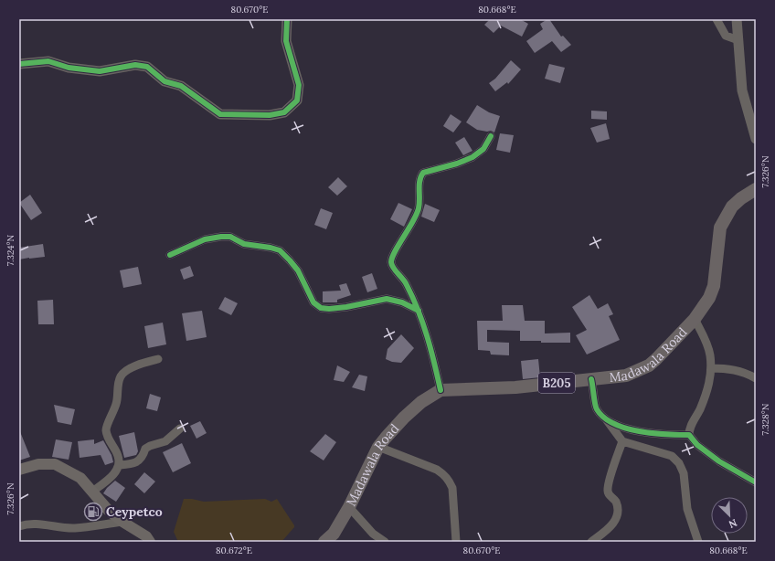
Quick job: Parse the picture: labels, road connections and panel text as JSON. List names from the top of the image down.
{
  "streets": {
    "main road": ["Madawala Road", "B205"]
  },
  "places": {
    "fuel station": ["Ceypetco"]
  },
  "north": "bottom right",
  "coordinates": [
    "80.670°E",
    "80.668°E",
    "7.326°N",
    "7.324°N",
    "7.328°N",
    "80.672°E"
  ]
}
